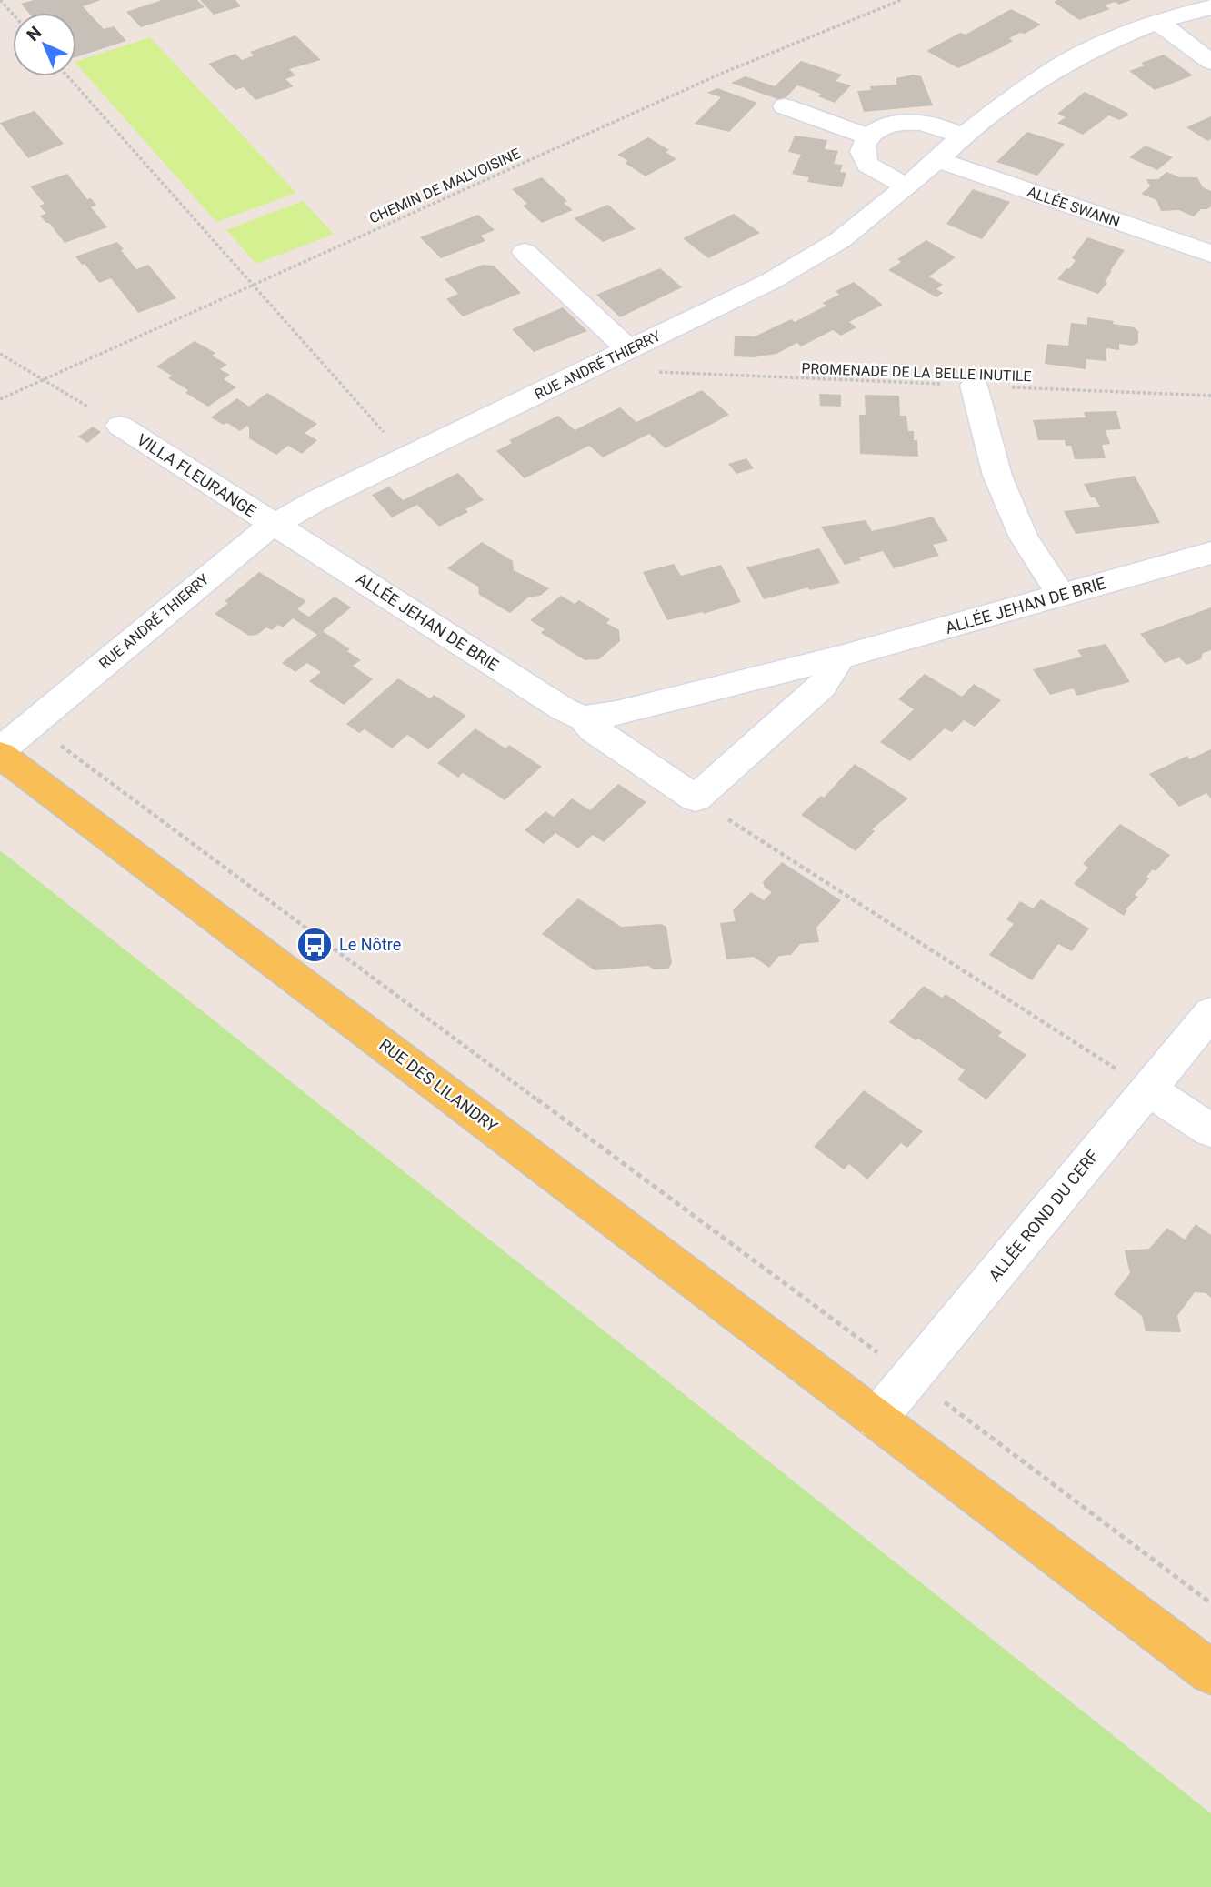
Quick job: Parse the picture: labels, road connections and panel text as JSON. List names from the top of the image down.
{
  "streets": {
    "main road": ["RUE DES LILANDRY"],
    "street": [
      "ALLÉE SWANN",
      "RUE ANDRÉ THIERRY",
      "VILLA FLEURANGE",
      "ALLÉE JEHAN DE BRIE",
      "ALLÉE ROND DU CERF"
    ],
    "path": ["CHEMIN DE MALVOISINE", "PROMENADE DE LA BELLE INUTILE"]
  },
  "crossings": [
    ["ALLÉE SWANN", "RUE ANDRÉ THIERRY"],
    ["RUE ANDRÉ THIERRY", "PROMENADE DE LA BELLE INUTILE"],
    ["RUE ANDRÉ THIERRY", "VILLA FLEURANGE"],
    ["RUE ANDRÉ THIERRY", "ALLÉE JEHAN DE BRIE"],
    ["RUE ANDRÉ THIERRY", "RUE DES LILANDRY"],
    ["VILLA FLEURANGE", "ALLÉE JEHAN DE BRIE"],
    ["RUE DES LILANDRY", "ALLÉE ROND DU CERF"]
  ],
  "places": {
    "bus stop": ["Le Nôtre"]
  },
  "north": "top left"
}
